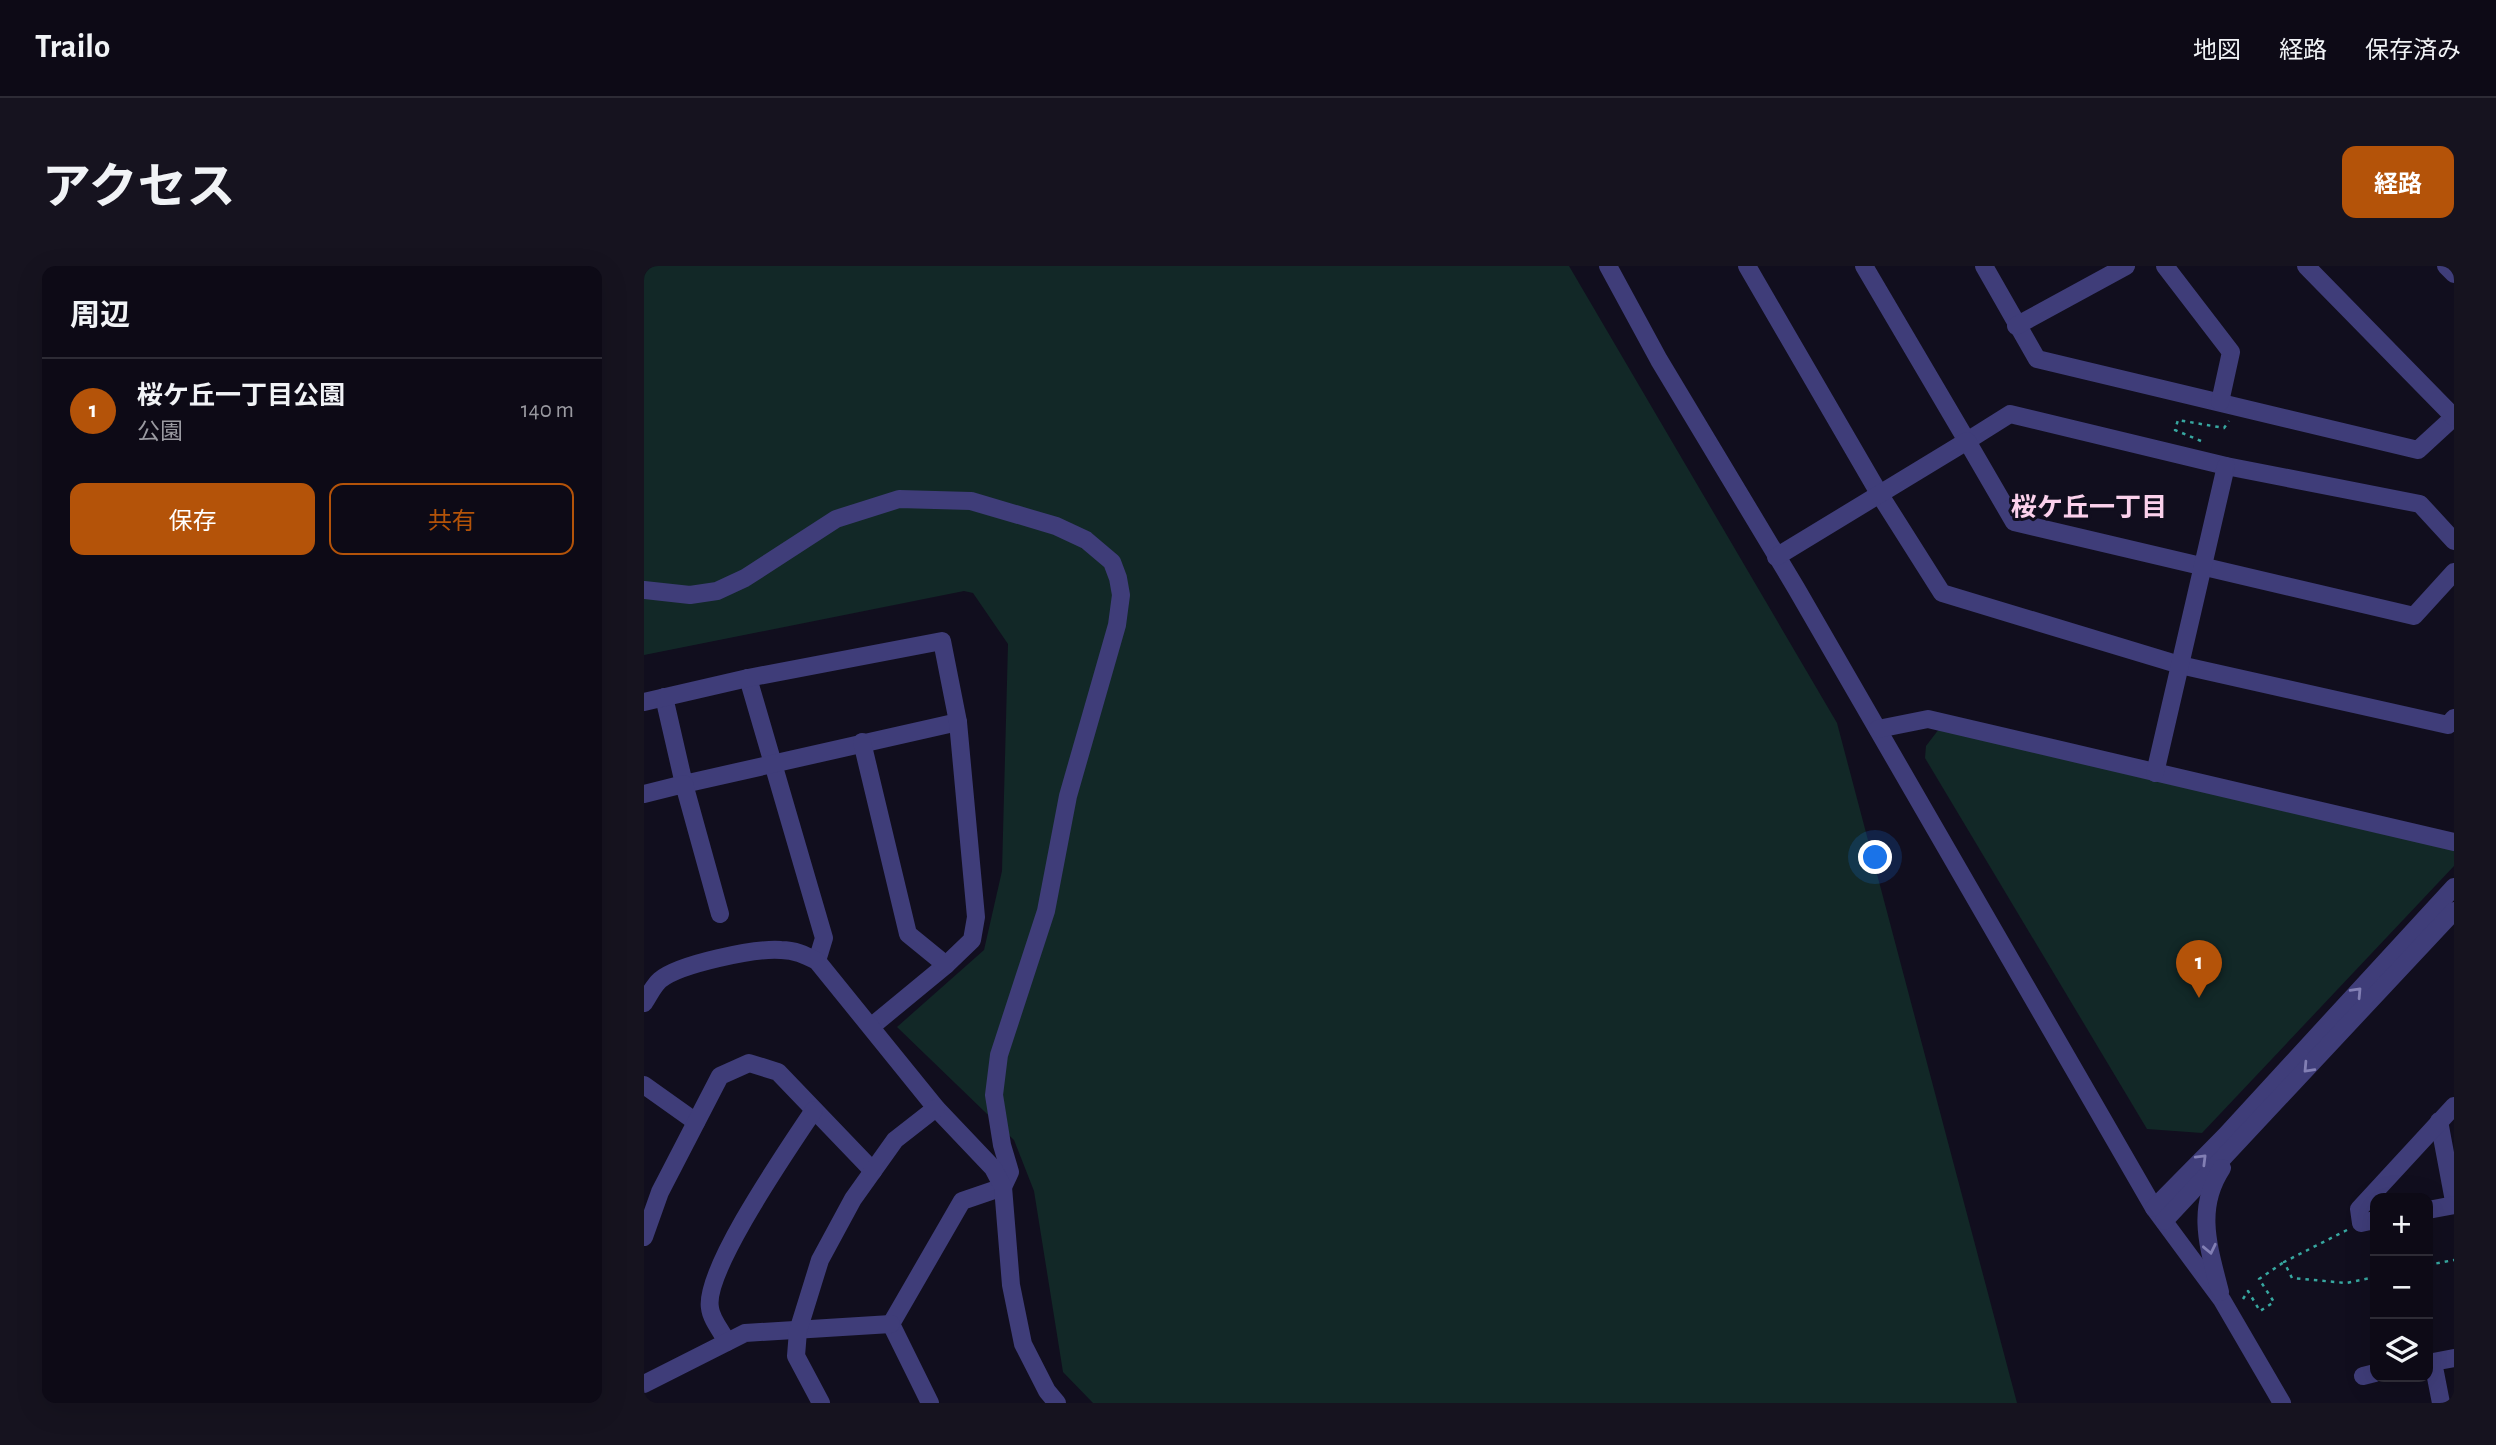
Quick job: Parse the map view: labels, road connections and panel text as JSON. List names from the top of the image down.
{
  "districts": ["桜ケ丘一丁目"],
  "page": {
    "header": "Trailo",
    "nav": ["地図", "経路", "保存済み"],
    "title": "アクセス",
    "buttons": [
      "経路",
      ["保存", "共有"]
    ],
    "heading": "周辺",
    "list": [
      {
        "mark": "1",
        "name": "桜ケ丘一丁目公園",
        "note": "公園",
        "value": "140 m"
      }
    ],
    "pins": "1",
    "map_buttons": ["+", "−"]
  }
}
